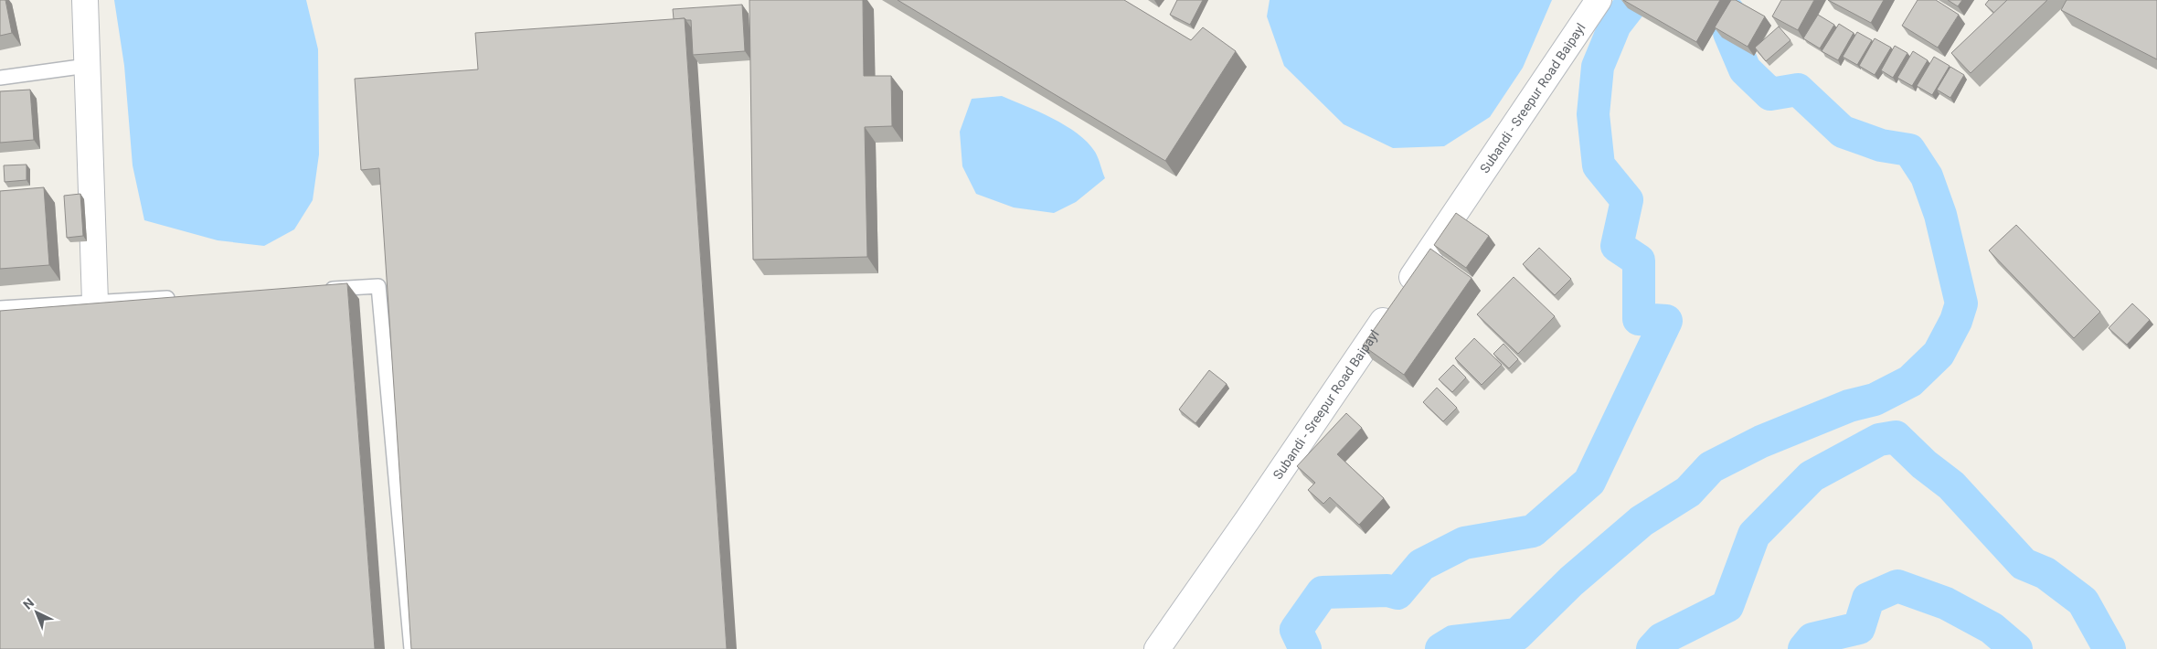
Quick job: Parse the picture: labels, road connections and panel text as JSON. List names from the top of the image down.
{
  "streets": {
    "street": ["Subandi - Sreepur Road Baipayl"]
  },
  "north": "top left"
}
